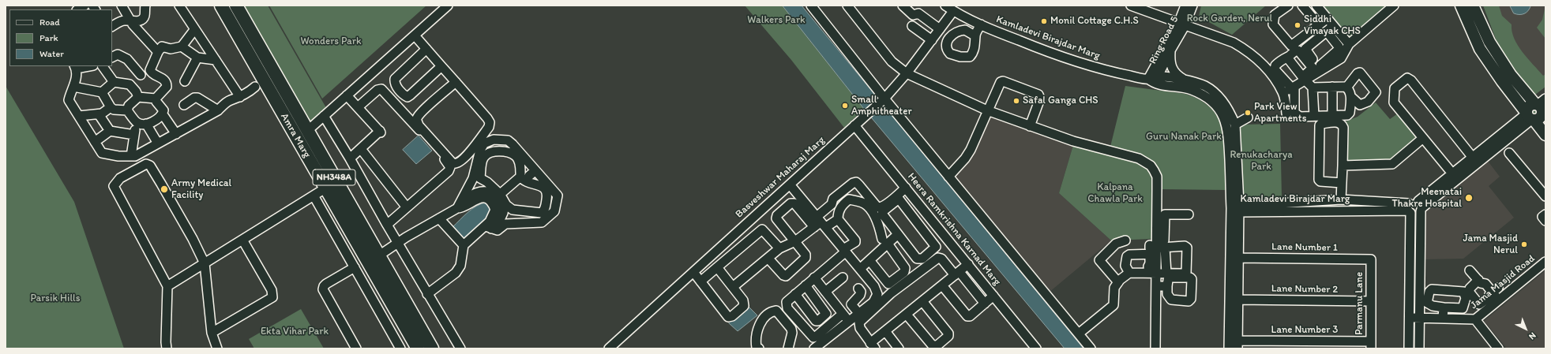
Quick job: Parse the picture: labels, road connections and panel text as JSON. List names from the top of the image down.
{
  "streets": {
    "highway": ["Amra Marg", "NH348A"],
    "street": [
      "Kamladevi Birajdar Marg",
      "Ring Road 5",
      "Basveshwar Maharaj Marg",
      "Heera Ramkrishna Karnad Marg",
      "Lane Number 1",
      "Jama Masjid Road",
      "Lane Number 2",
      "Parmanu Lane",
      "Lane Number 3"
    ]
  },
  "crossings": [
    ["Kamladevi Birajdar Marg", "Ring Road 5"],
    ["Kamladevi Birajdar Marg", "Basveshwar Maharaj Marg"],
    ["Basveshwar Maharaj Marg", "Heera Ramkrishna Karnad Marg"],
    ["Lane Number 1", "Parmanu Lane"],
    ["Lane Number 2", "Parmanu Lane"],
    ["Parmanu Lane", "Lane Number 3"]
  ],
  "parks": [
    "Rock Garden, Nerul",
    "Walkers Park",
    "Wonders Park",
    "Guru Nanak Park",
    "Renukacharya Park",
    "Kalpana Chawla Park",
    "Parsik Hills",
    "Ekta Vihar Park"
  ],
  "places": [
    "Monil Cottage C.H.S",
    "Siddhi Vinayak CHS",
    "Safal Ganga CHS",
    "Small Amphitheater",
    "Park View Apartments",
    "Army Medical Facility",
    "Meenatai Thakre Hospital",
    "Jama Masjid Nerul"
  ],
  "legend": ["Road", "Park", "Water"],
  "north": "bottom right"
}
